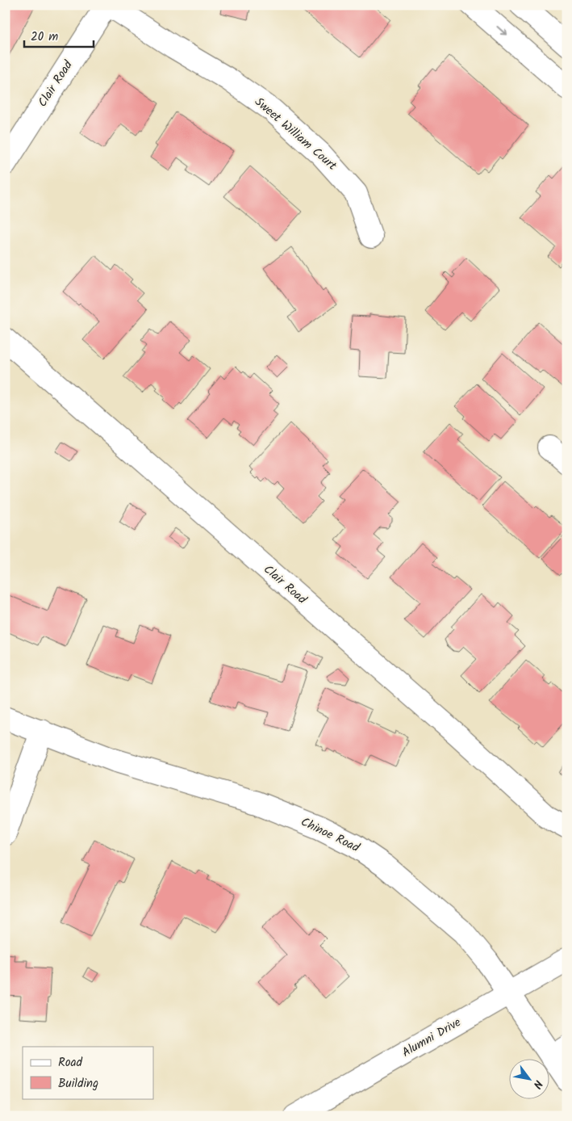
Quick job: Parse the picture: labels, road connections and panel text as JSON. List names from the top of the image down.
{
  "streets": {
    "street": [
      "Clair Road",
      "Sweet William Court",
      "Chinoe Road",
      "Alumni Drive"
    ]
  },
  "crossings": [
    ["Clair Road", "Sweet William Court"],
    ["Chinoe Road", "Alumni Drive"]
  ],
  "legend": ["Road", "Building"],
  "scale_bar": "20 m",
  "north": "bottom right"
}
